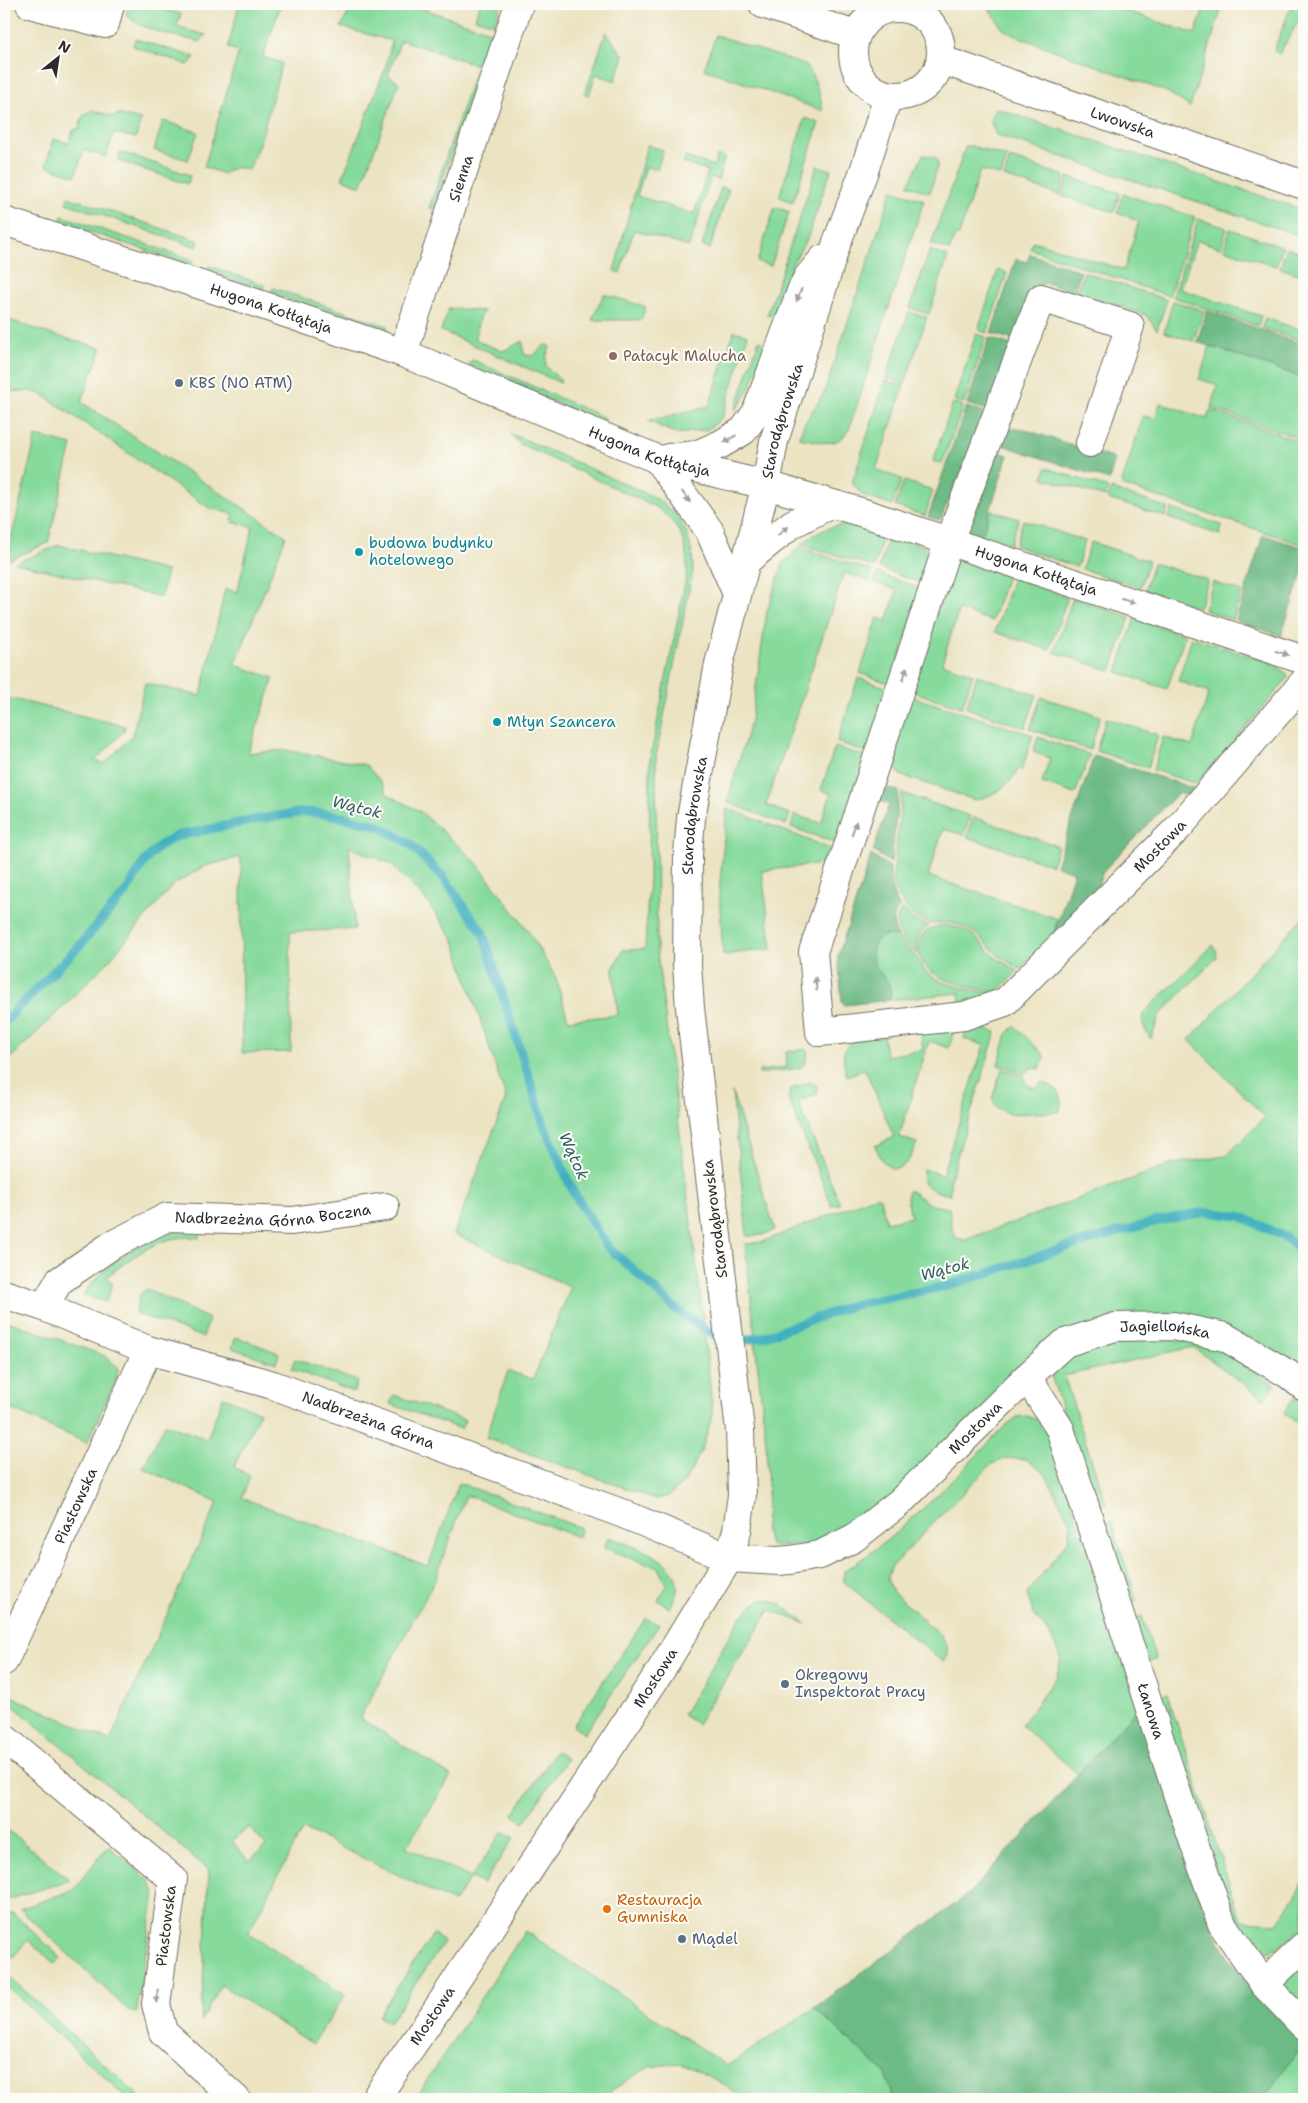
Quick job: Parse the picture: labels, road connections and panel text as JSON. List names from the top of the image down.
{
  "streets": {
    "street": [
      "Lwowska",
      "Sienna",
      "Hugona Kołłątaja",
      "Starodąbrowska",
      "Mostowa",
      "Nadbrzeżna Górna Boczna",
      "Jagiellońska",
      "Nadbrzeżna Górna",
      "Piastowska",
      "Łanowa"
    ]
  },
  "crossings": [
    ["Lwowska", "Starodąbrowska"],
    ["Sienna", "Hugona Kołłątaja"],
    ["Hugona Kołłątaja", "Starodąbrowska"],
    ["Hugona Kołłątaja", "Mostowa"],
    ["Starodąbrowska", "Mostowa"],
    ["Starodąbrowska", "Nadbrzeżna Górna"],
    ["Mostowa", "Jagiellońska"],
    ["Mostowa", "Nadbrzeżna Górna"],
    ["Mostowa", "Łanowa"],
    ["Nadbrzeżna Górna Boczna", "Nadbrzeżna Górna"],
    ["Jagiellońska", "Łanowa"],
    ["Nadbrzeżna Górna", "Piastowska"]
  ],
  "one_way": ["Piastowska"],
  "water": ["Wątok"],
  "places": [
    "Pałacyk Malucha",
    "KBS (NO ATM)",
    "budowa budynku hotelowego",
    "Młyn Szancera",
    "Okregowy Inspektorat Pracy",
    "Restauracja Gumniska",
    "Mądel"
  ],
  "north": "top right"
}
